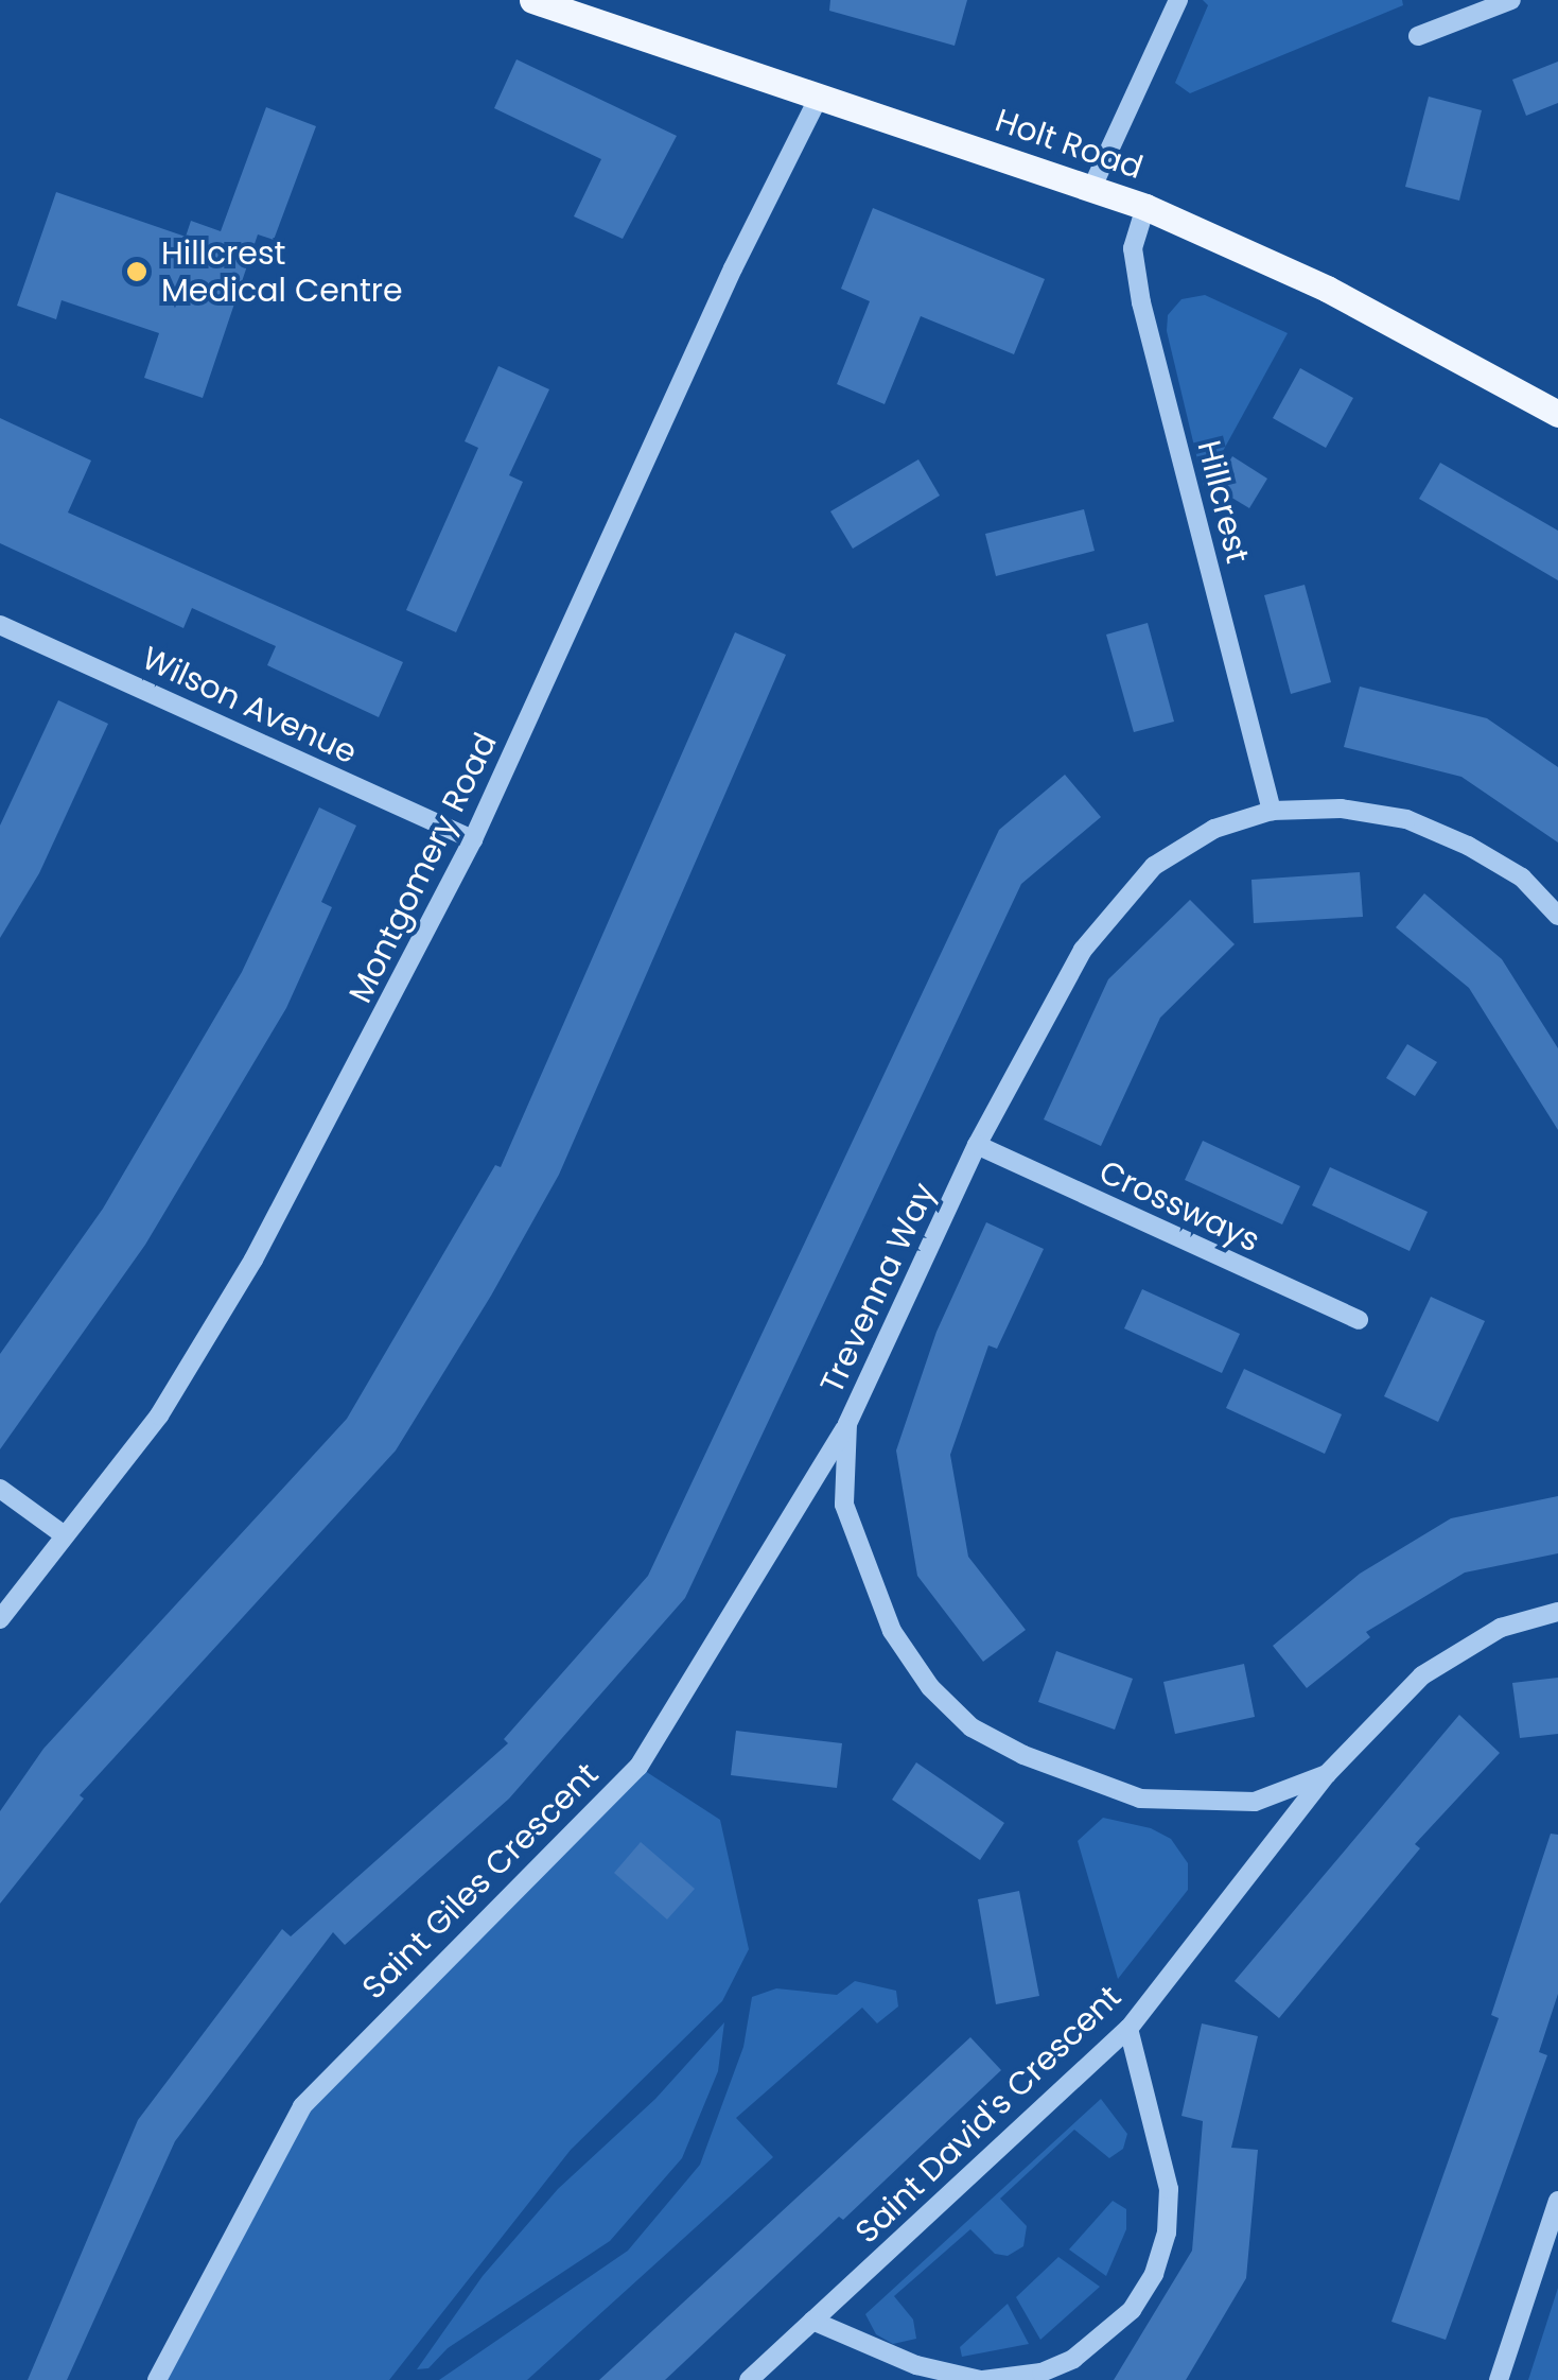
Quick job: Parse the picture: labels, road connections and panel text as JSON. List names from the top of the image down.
{
  "streets": {
    "main road": ["Holt Road"],
    "street": [
      "Hillcrest",
      "Wilson Avenue",
      "Montgomery Road",
      "Crossways",
      "Trevenna Way",
      "Saint Giles Crescent",
      "Saint David's Crescent"
    ]
  },
  "crossings": [
    ["Holt Road", "Hillcrest"],
    ["Holt Road", "Montgomery Road"],
    ["Hillcrest", "Trevenna Way"],
    ["Wilson Avenue", "Montgomery Road"],
    ["Crossways", "Trevenna Way"],
    ["Trevenna Way", "Saint Giles Crescent"],
    ["Trevenna Way", "Saint David's Crescent"]
  ],
  "places": ["Hillcrest Medical Centre"]
}
